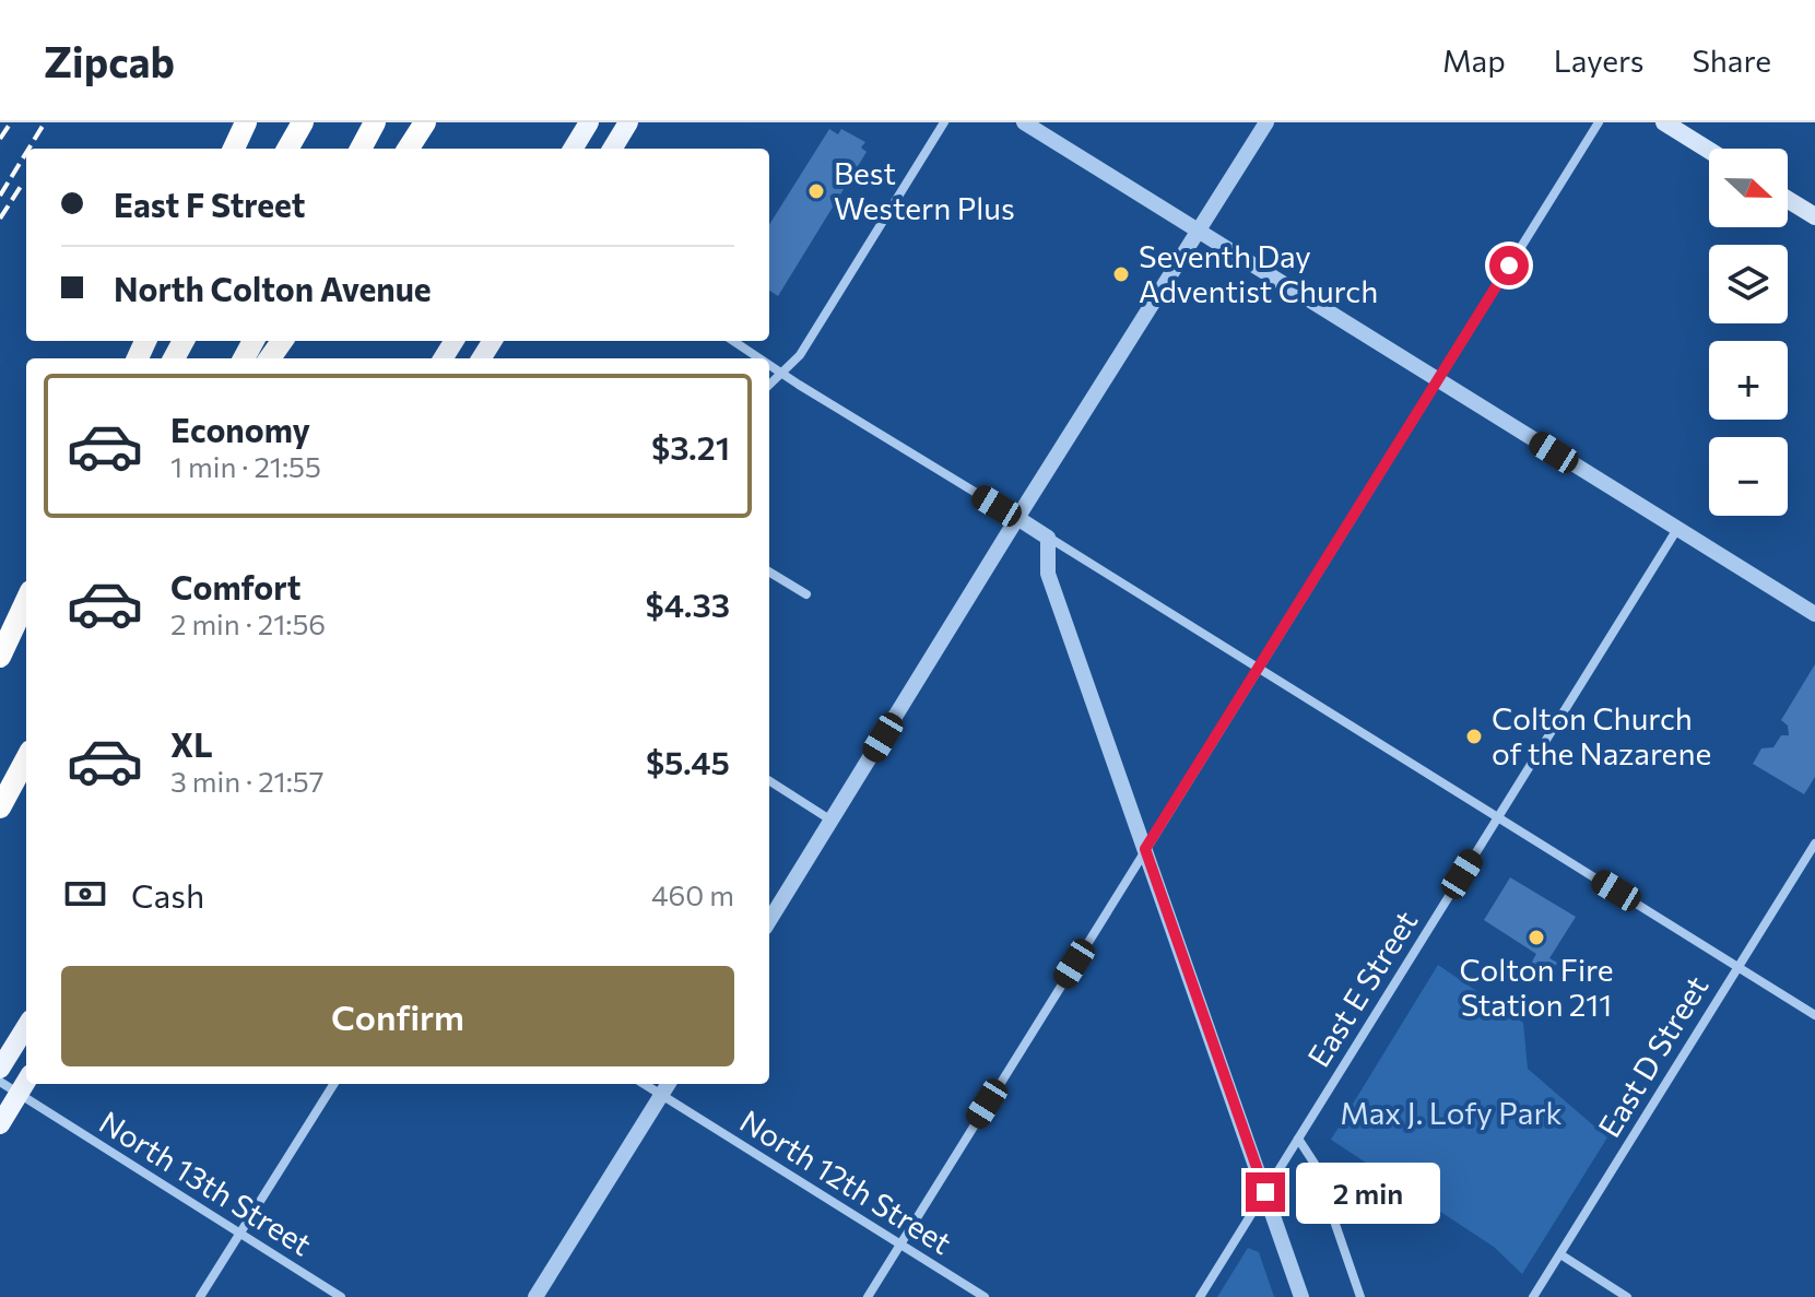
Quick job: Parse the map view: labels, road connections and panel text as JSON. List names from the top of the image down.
{
  "streets": {
    "street": [
      "East E Street",
      "East D Street",
      "North 12th Street",
      "North 13th Street"
    ]
  },
  "parks": ["Max J. Lofy Park"],
  "places": [
    "Best Western Plus",
    "Seventh Day Adventist Church",
    "Colton Church of the Nazarene",
    "Colton Fire Station 211"
  ],
  "north": "right",
  "page": {
    "header": "Zipcab",
    "nav": ["Map", "Layers", "Share"],
    "map_buttons": ["+", "−"],
    "banner": ["East F Street", "North Colton Avenue"],
    "list": [
      {
        "name": "Economy",
        "note": "1 min · 21:55",
        "value": "$3.21"
      },
      {
        "name": "Comfort",
        "note": "2 min · 21:56",
        "value": "$4.33"
      },
      {
        "name": "XL",
        "note": "3 min · 21:57",
        "value": "$5.45"
      }
    ],
    "pay": ["Cash", "460 m"],
    "buttons": "Confirm",
    "bubble": "2 min"
  }
}
